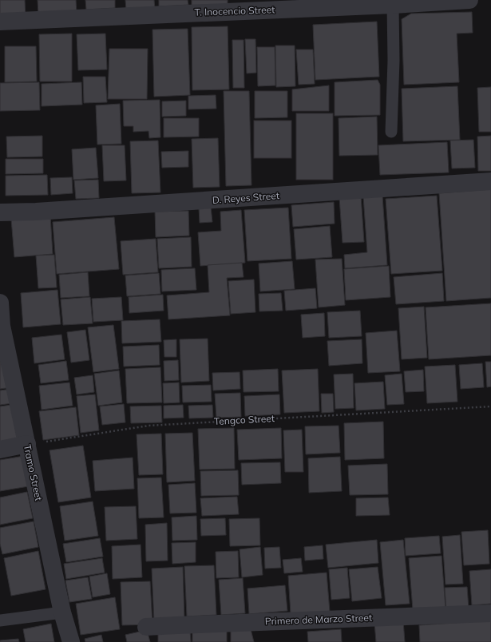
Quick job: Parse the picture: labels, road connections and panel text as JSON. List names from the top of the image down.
{
  "streets": {
    "street": [
      "T. Inocencio Street",
      "D. Reyes Street",
      "Tramo Street",
      "Primero de Marzo Street"
    ],
    "path": ["Tengco Street"]
  },
  "crossings": [
    ["Tengco Street", "Tramo Street"]
  ]
}
